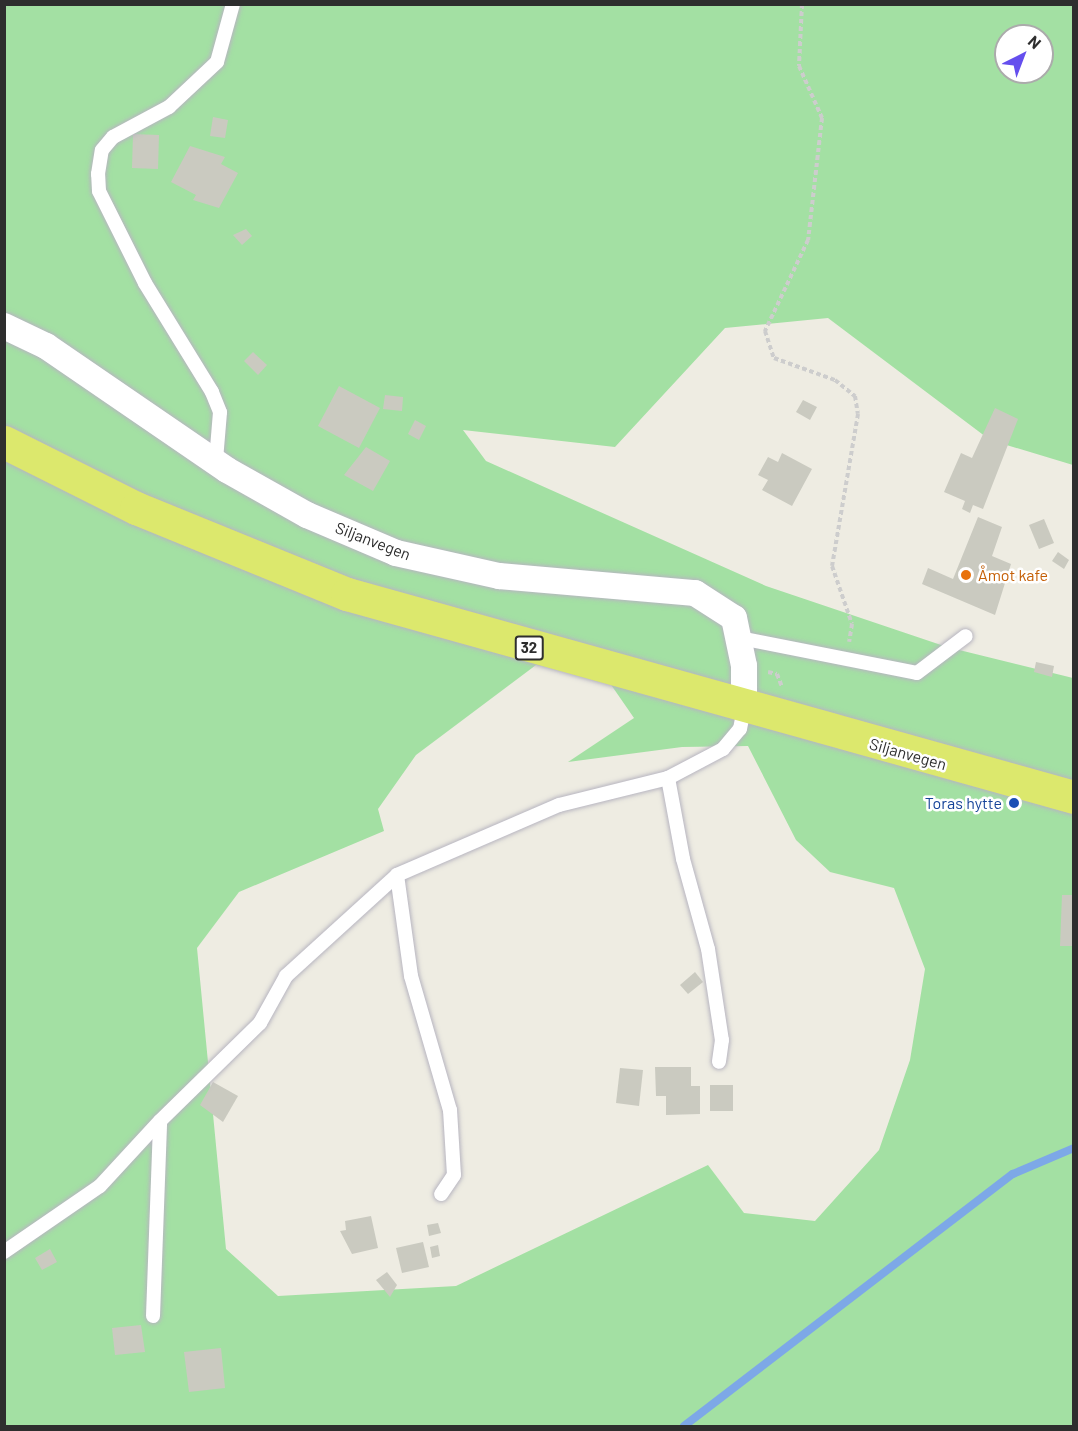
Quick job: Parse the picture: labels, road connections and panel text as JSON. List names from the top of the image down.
{
  "streets": {
    "main road": ["Siljanvegen", "32"]
  },
  "places": ["Åmot kafe", "Toras hytte"],
  "north": "top right"
}
